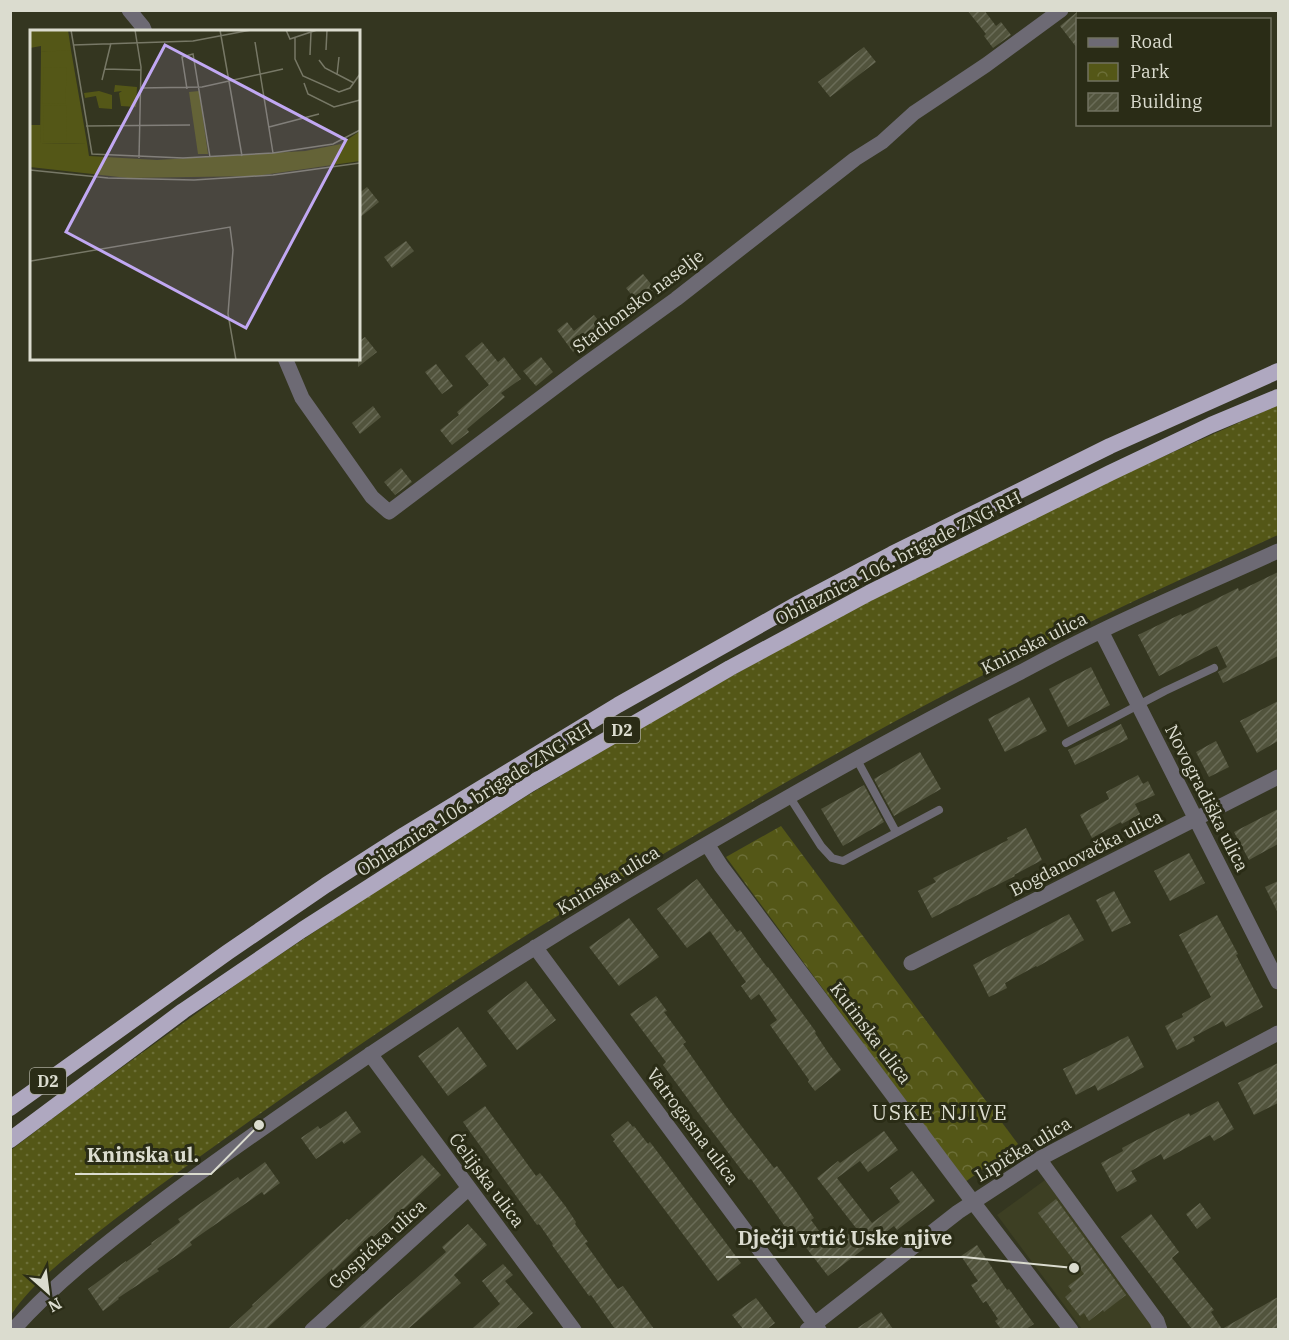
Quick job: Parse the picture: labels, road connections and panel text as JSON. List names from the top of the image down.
{
  "streets": {
    "highway": ["Obilaznica 106. brigade ZNG RH", "D2"],
    "street": [
      "Stadionsko naselje",
      "Kninska ulica",
      "Novogradiška ulica",
      "Bogdanovačka ulica",
      "Kutinska ulica",
      "Vatrogasna ulica",
      "Lipička ulica",
      "Ćelijska ulica",
      "Gospićka ulica"
    ]
  },
  "crossings": [
    ["Kninska ulica", "Novogradiška ulica"],
    ["Kninska ulica", "Kutinska ulica"],
    ["Kninska ulica", "Vatrogasna ulica"],
    ["Kninska ulica", "Ćelijska ulica"],
    ["Novogradiška ulica", "Bogdanovačka ulica"],
    ["Kutinska ulica", "Lipička ulica"],
    ["Vatrogasna ulica", "Lipička ulica"],
    ["Ćelijska ulica", "Gospićka ulica"]
  ],
  "districts": ["USKE NJIVE"],
  "places": ["Kninska ul.", "Dječji vrtić Uske njive"],
  "legend": ["Road", "Park", "Building"],
  "north": "bottom right"
}
